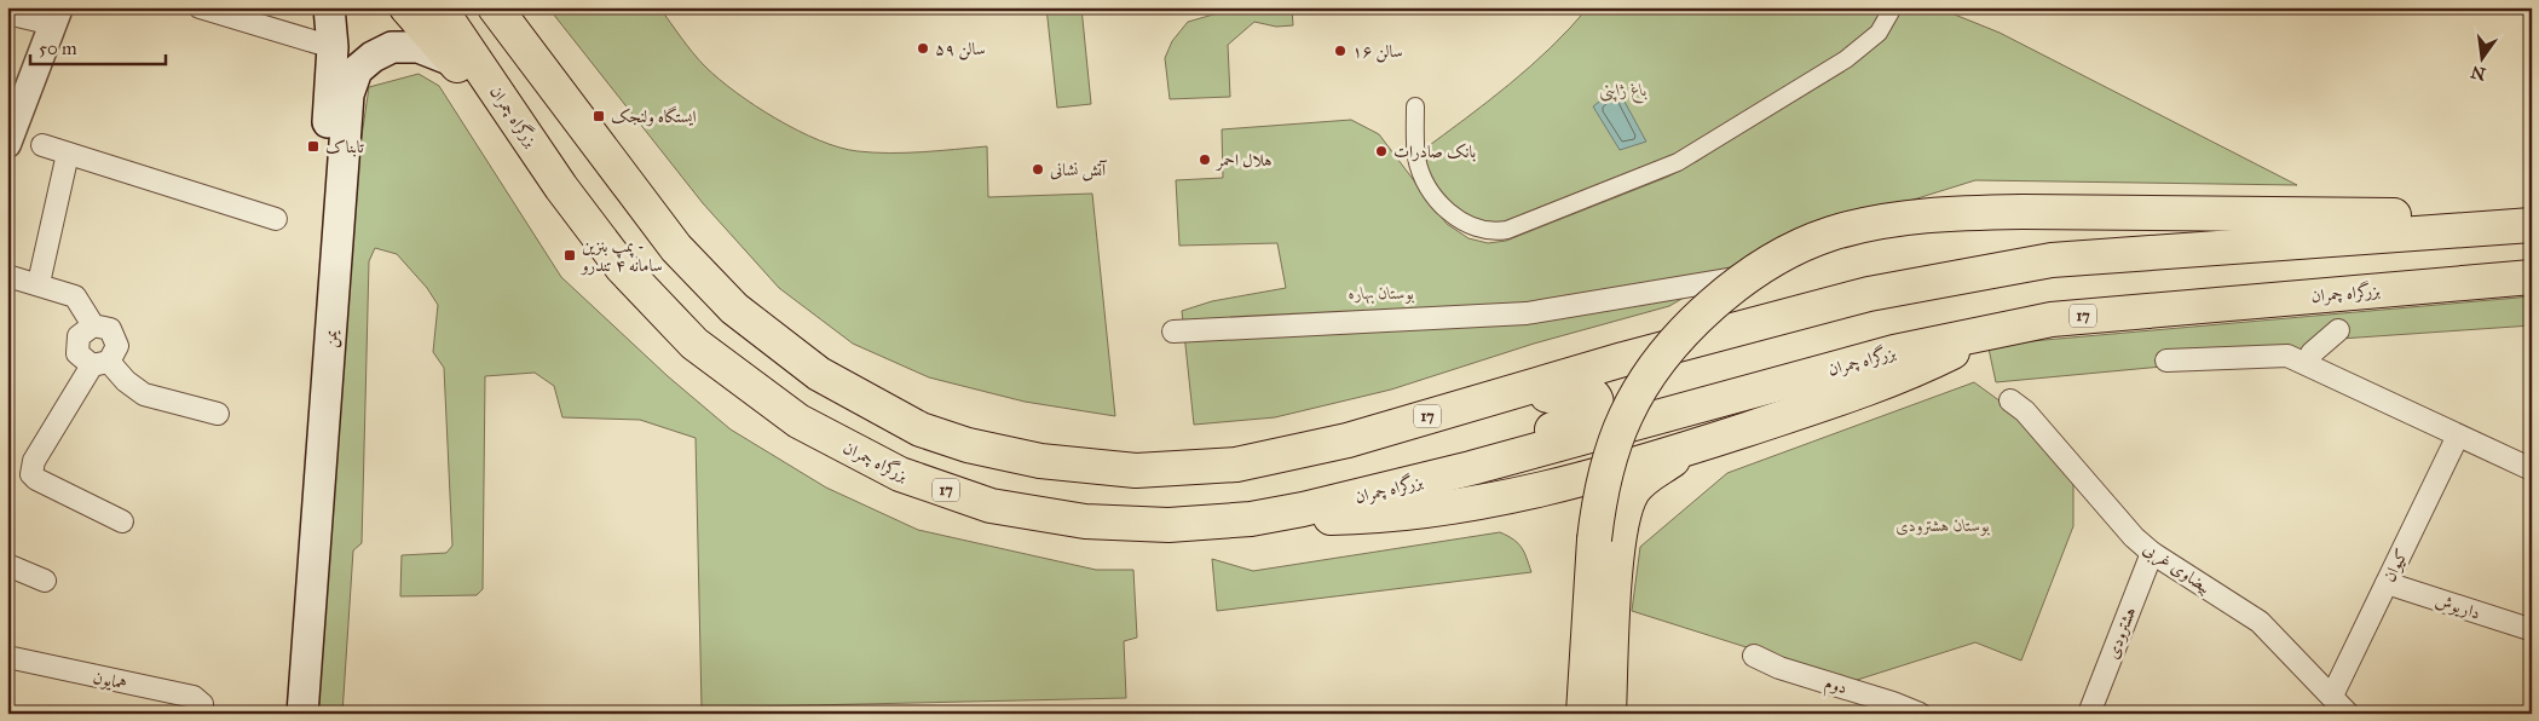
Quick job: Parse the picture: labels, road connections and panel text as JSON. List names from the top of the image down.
{
  "streets": {
    "highway": ["بزرگراه چمران", "17"],
    "main road": ["یمن"],
    "street": [
      "کیوان",
      "بیضاوی غربی",
      "داریوش",
      "هشترودی",
      "همایون",
      "دوم"
    ]
  },
  "crossings": [
    ["کیوان", "بیضاوی غربی"],
    ["کیوان", "داریوش"],
    ["بیضاوی غربی", "هشترودی"]
  ],
  "parks": ["باغ ژاپنی", "بوستان بهاره", "بوستان هشترودی"],
  "places": {
    "other": [
      "سالن ۵۹",
      "سالن ۱۶",
      "بانک صادرات",
      "هلال احمر",
      "آتش نشانی"
    ],
    "transit": ["ایستگاه ولنجک", "تابناک", "پمپ بنزین - سامانه ۴ تندرو"]
  },
  "scale_bar": "50 m",
  "north": "bottom"
}
